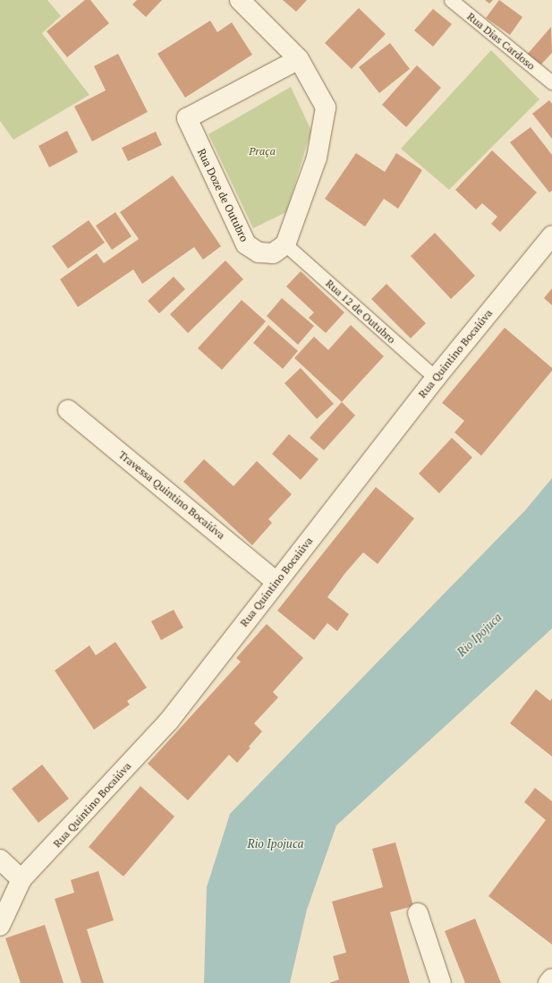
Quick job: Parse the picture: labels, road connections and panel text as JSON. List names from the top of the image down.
{
  "streets": {
    "street": ["Rua Doze de Outubro", "Rua Quintino Bocaiúva", "Travessa Quintino Bocaiúva"],
    "lane": ["Rua Dias Cardoso", "Rua 12 de Outubro"]
  },
  "crossings": [
    ["Rua Doze de Outubro", "Rua 12 de Outubro"],
    ["Rua 12 de Outubro", "Rua Quintino Bocaiúva"],
    ["Rua Quintino Bocaiúva", "Travessa Quintino Bocaiúva"]
  ],
  "water": ["Rio Ipojuca"],
  "parks": ["Praça"]
}
